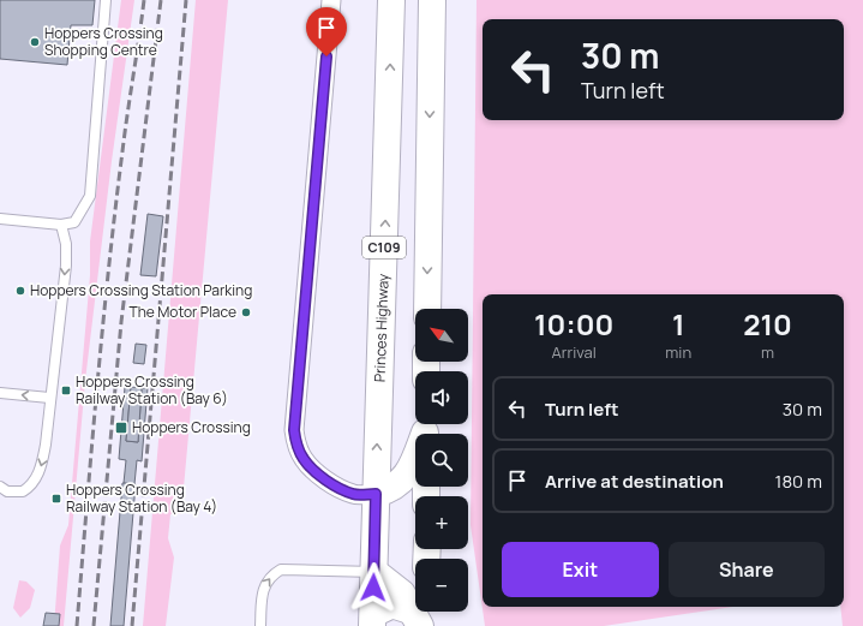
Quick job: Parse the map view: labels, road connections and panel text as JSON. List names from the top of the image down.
{
  "streets": {
    "highway": ["C109", "Princes Highway"]
  },
  "places": {
    "other": ["Hoppers Crossing Shopping Centre", "Hoppers Crossing Station Parking", "The Motor Place"],
    "transit": ["Hoppers Crossing Railway Station (Bay 6)", "Hoppers Crossing", "Hoppers Crossing Railway Station (Bay 4)"]
  },
  "north": "top left",
  "page": {
    "turn": ["30 m", "Turn left"],
    "eta": [
      "10:00",
      "Arrival",
      "1",
      "min",
      "210",
      "m"
    ],
    "map_buttons": ["+", "−"],
    "list": [
      {
        "name": "Turn left",
        "value": "30 m"
      },
      {
        "name": "Arrive at destination",
        "value": "180 m"
      }
    ],
    "buttons": ["Exit", "Share"]
  }
}
